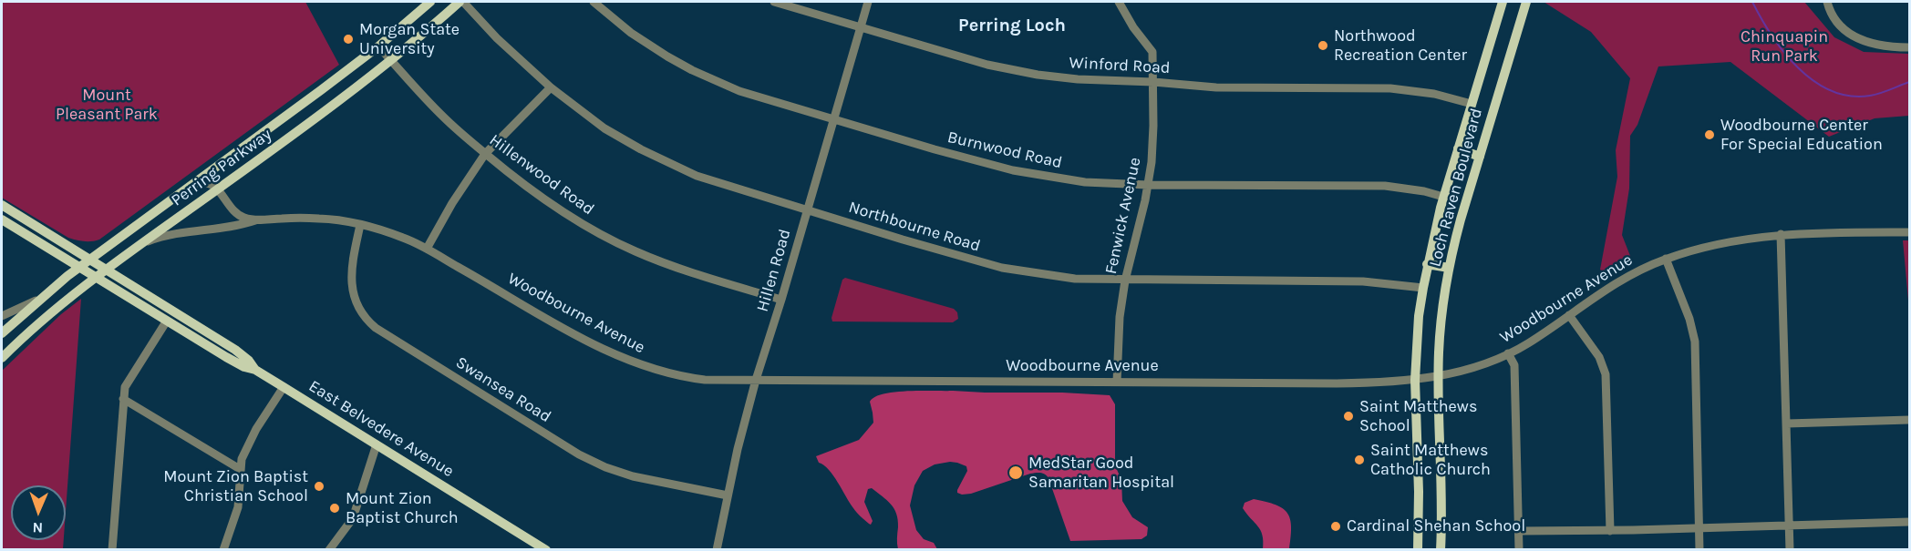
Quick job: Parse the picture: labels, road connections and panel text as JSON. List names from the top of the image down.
{
  "streets": {
    "main road": ["Perring Parkway", "Loch Raven Boulevard", "East Belvedere Avenue"],
    "street": [
      "Winford Road",
      "Burnwood Road",
      "Hillenwood Road",
      "Fenwick Avenue",
      "Northbourne Road",
      "Hillen Road",
      "Woodbourne Avenue",
      "Swansea Road"
    ]
  },
  "crossings": [
    ["Winford Road", "Loch Raven Boulevard"],
    ["Winford Road", "Fenwick Avenue"],
    ["Winford Road", "Hillen Road"],
    ["Burnwood Road", "Loch Raven Boulevard"],
    ["Burnwood Road", "Fenwick Avenue"],
    ["Burnwood Road", "Hillen Road"],
    ["Perring Parkway", "Hillenwood Road"],
    ["Perring Parkway", "Northbourne Road"],
    ["Perring Parkway", "Woodbourne Avenue"],
    ["Perring Parkway", "East Belvedere Avenue"],
    ["Hillenwood Road", "Hillen Road"],
    ["Loch Raven Boulevard", "Northbourne Road"],
    ["Loch Raven Boulevard", "Woodbourne Avenue"],
    ["Fenwick Avenue", "Northbourne Road"],
    ["Fenwick Avenue", "Woodbourne Avenue"],
    ["Northbourne Road", "Hillen Road"],
    ["Hillen Road", "Woodbourne Avenue"],
    ["Hillen Road", "Swansea Road"],
    ["Woodbourne Avenue", "Swansea Road"]
  ],
  "districts": ["Perring Loch"],
  "parks": ["Chinquapin Run Park", "Mount Pleasant Park"],
  "places": [
    "Morgan State University",
    "Northwood Recreation Center",
    "Woodbourne Center For Special Education",
    "Saint Matthews School",
    "Saint Matthews Catholic Church",
    "MedStar Good Samaritan Hospital",
    "Mount Zion Baptist Christian School",
    "Mount Zion Baptist Church",
    "Cardinal Shehan School"
  ],
  "north": "bottom"
}
